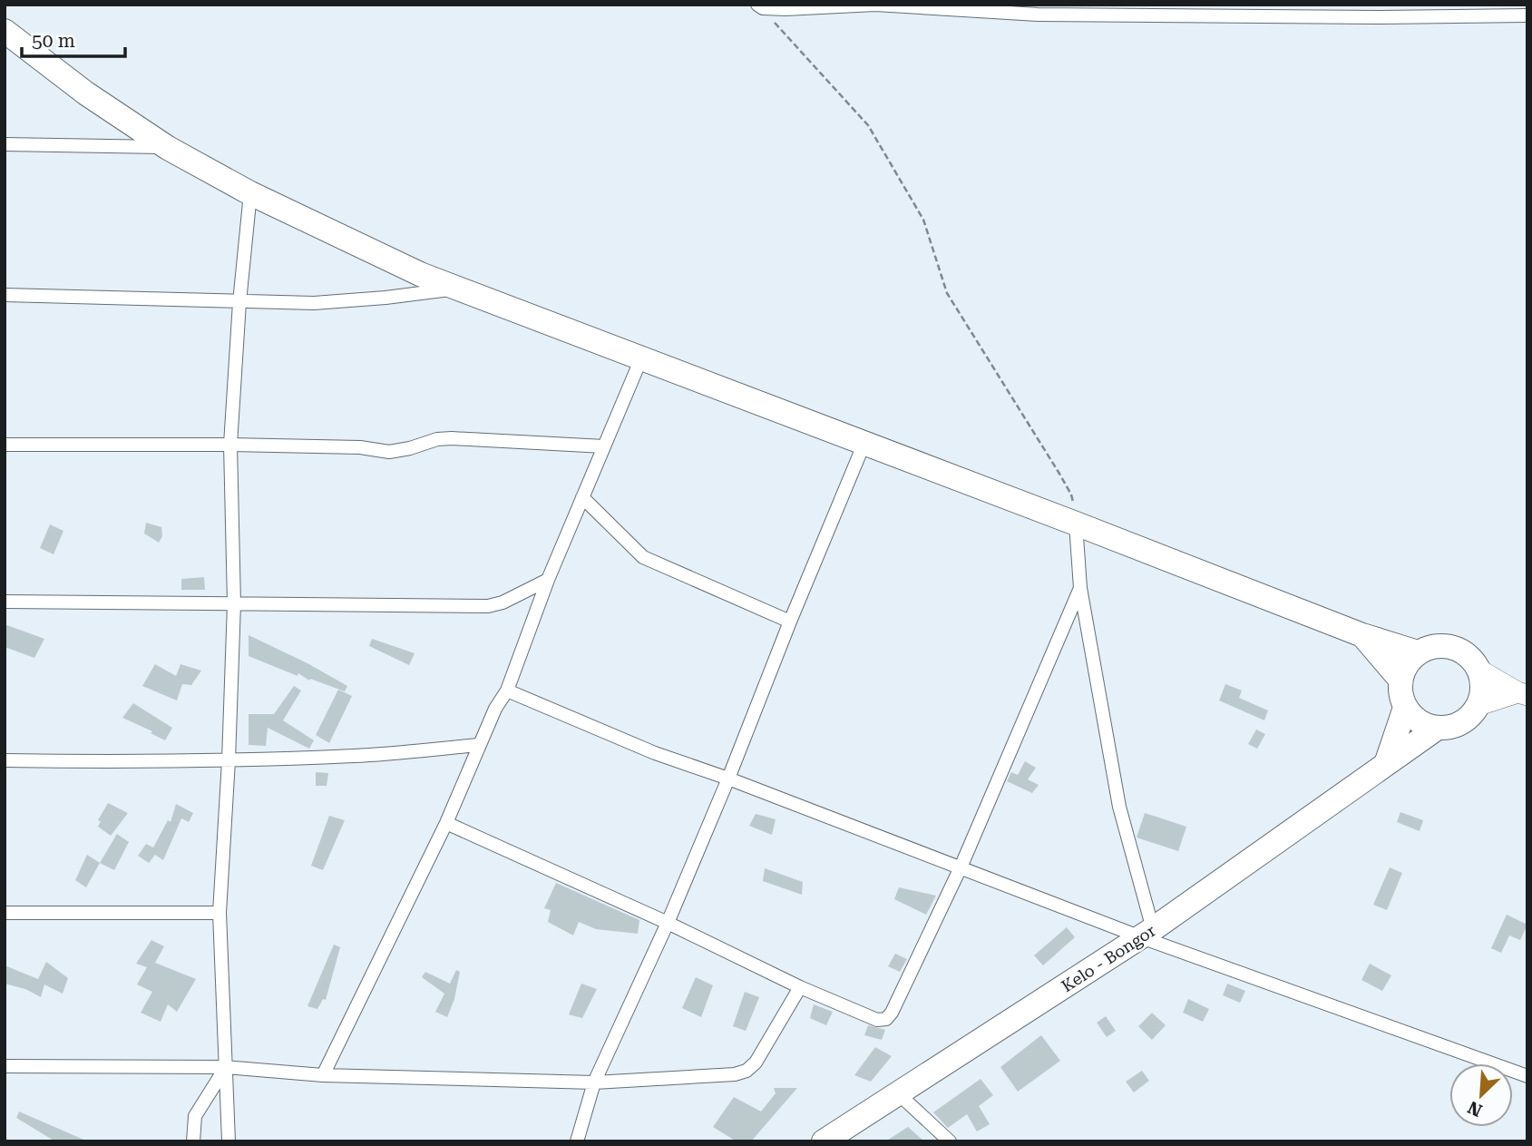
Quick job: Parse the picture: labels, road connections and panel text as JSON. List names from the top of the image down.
{
  "streets": {
    "highway": ["Kelo - Bongor"]
  },
  "scale_bar": "50 m",
  "north": "bottom left"
}
